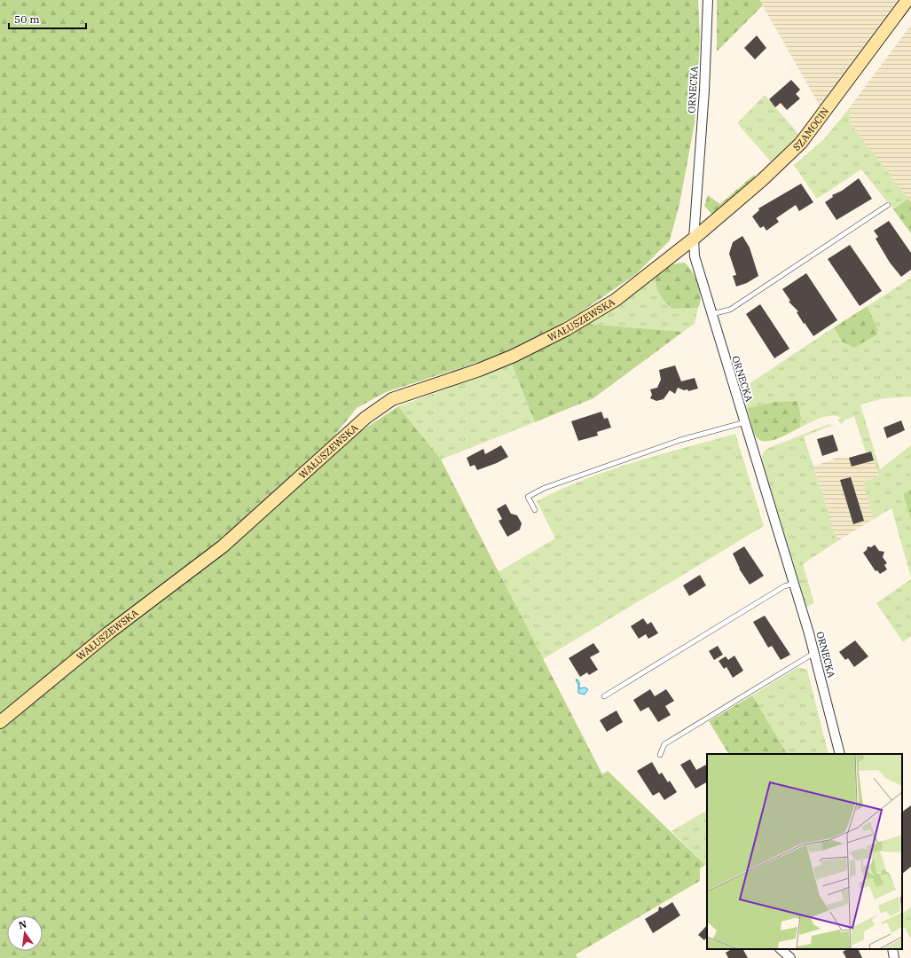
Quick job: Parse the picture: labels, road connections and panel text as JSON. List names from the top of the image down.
{
  "streets": {
    "street": ["ORNECKA", "SZAMOCIN", "WAŁUSZEWSKA"]
  },
  "crossings": [
    ["ORNECKA", "SZAMOCIN"],
    ["ORNECKA", "WAŁUSZEWSKA"],
    ["SZAMOCIN", "WAŁUSZEWSKA"]
  ],
  "scale_bar": "50 m",
  "north": "top"
}
